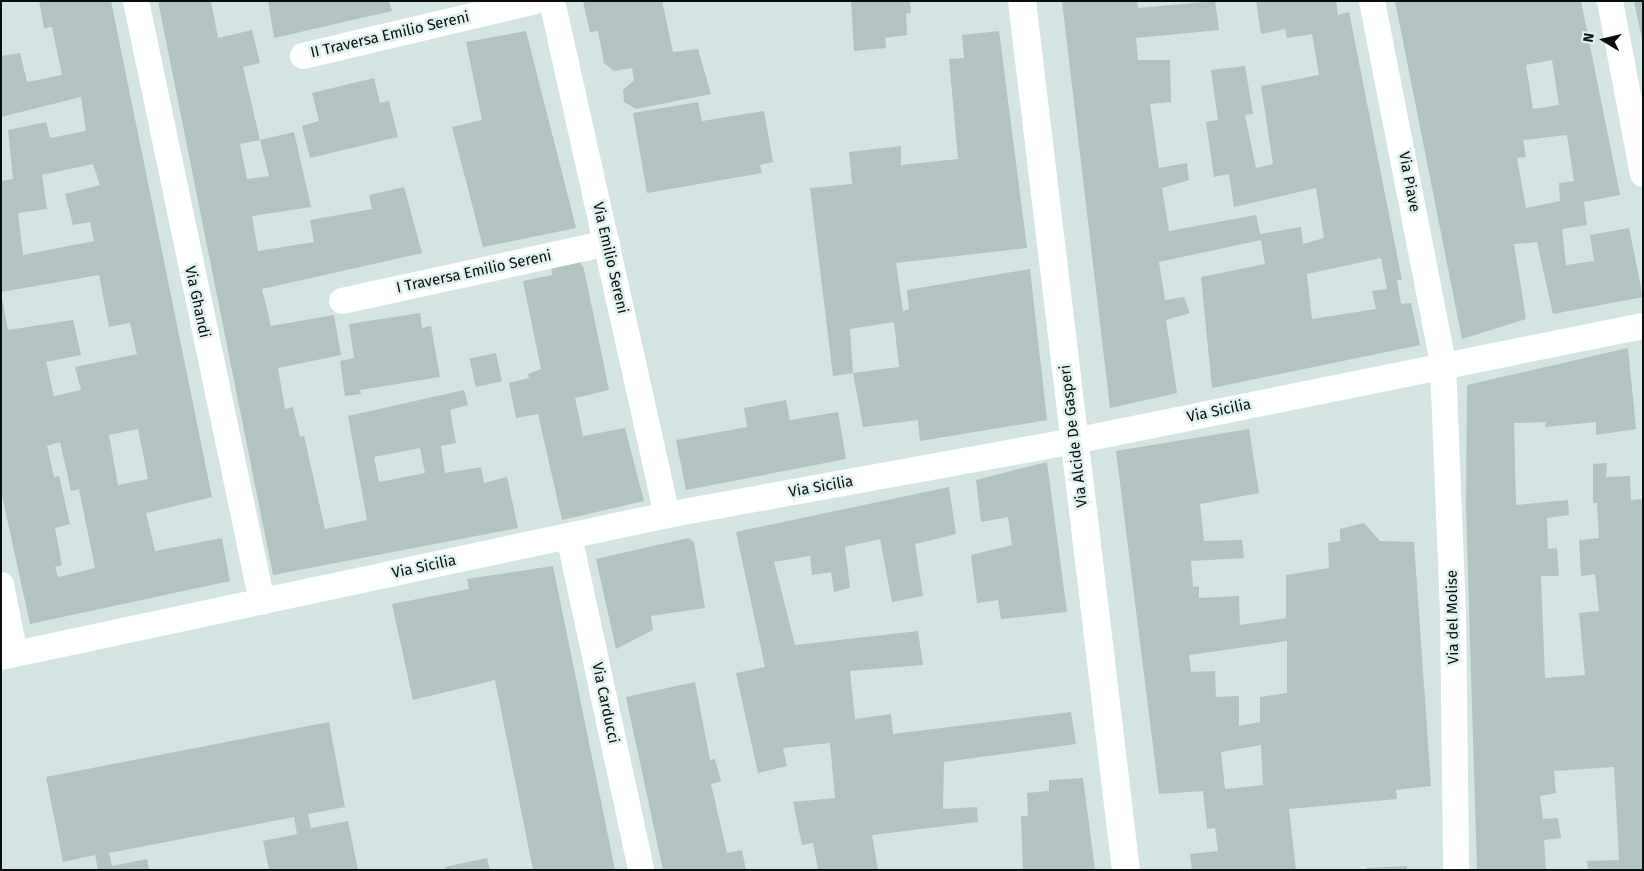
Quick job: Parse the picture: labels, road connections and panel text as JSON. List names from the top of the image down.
{
  "streets": {
    "street": [
      "II Traversa Emilio Sereni",
      "Via Piave",
      "Via Emilio Sereni",
      "I Traversa Emilio Sereni",
      "Via Ghandi",
      "Via Sicilia",
      "Via Alcide De Gasperi",
      "Via del Molise",
      "Via Carducci"
    ]
  },
  "crossings": [
    ["Via Piave", "Via Sicilia"],
    ["Via Piave", "Via del Molise"],
    ["Via Emilio Sereni", "I Traversa Emilio Sereni"],
    ["Via Emilio Sereni", "Via Sicilia"],
    ["Via Ghandi", "Via Sicilia"],
    ["Via Sicilia", "Via Alcide De Gasperi"],
    ["Via Sicilia", "Via del Molise"],
    ["Via Sicilia", "Via Carducci"]
  ],
  "north": "left"
}
